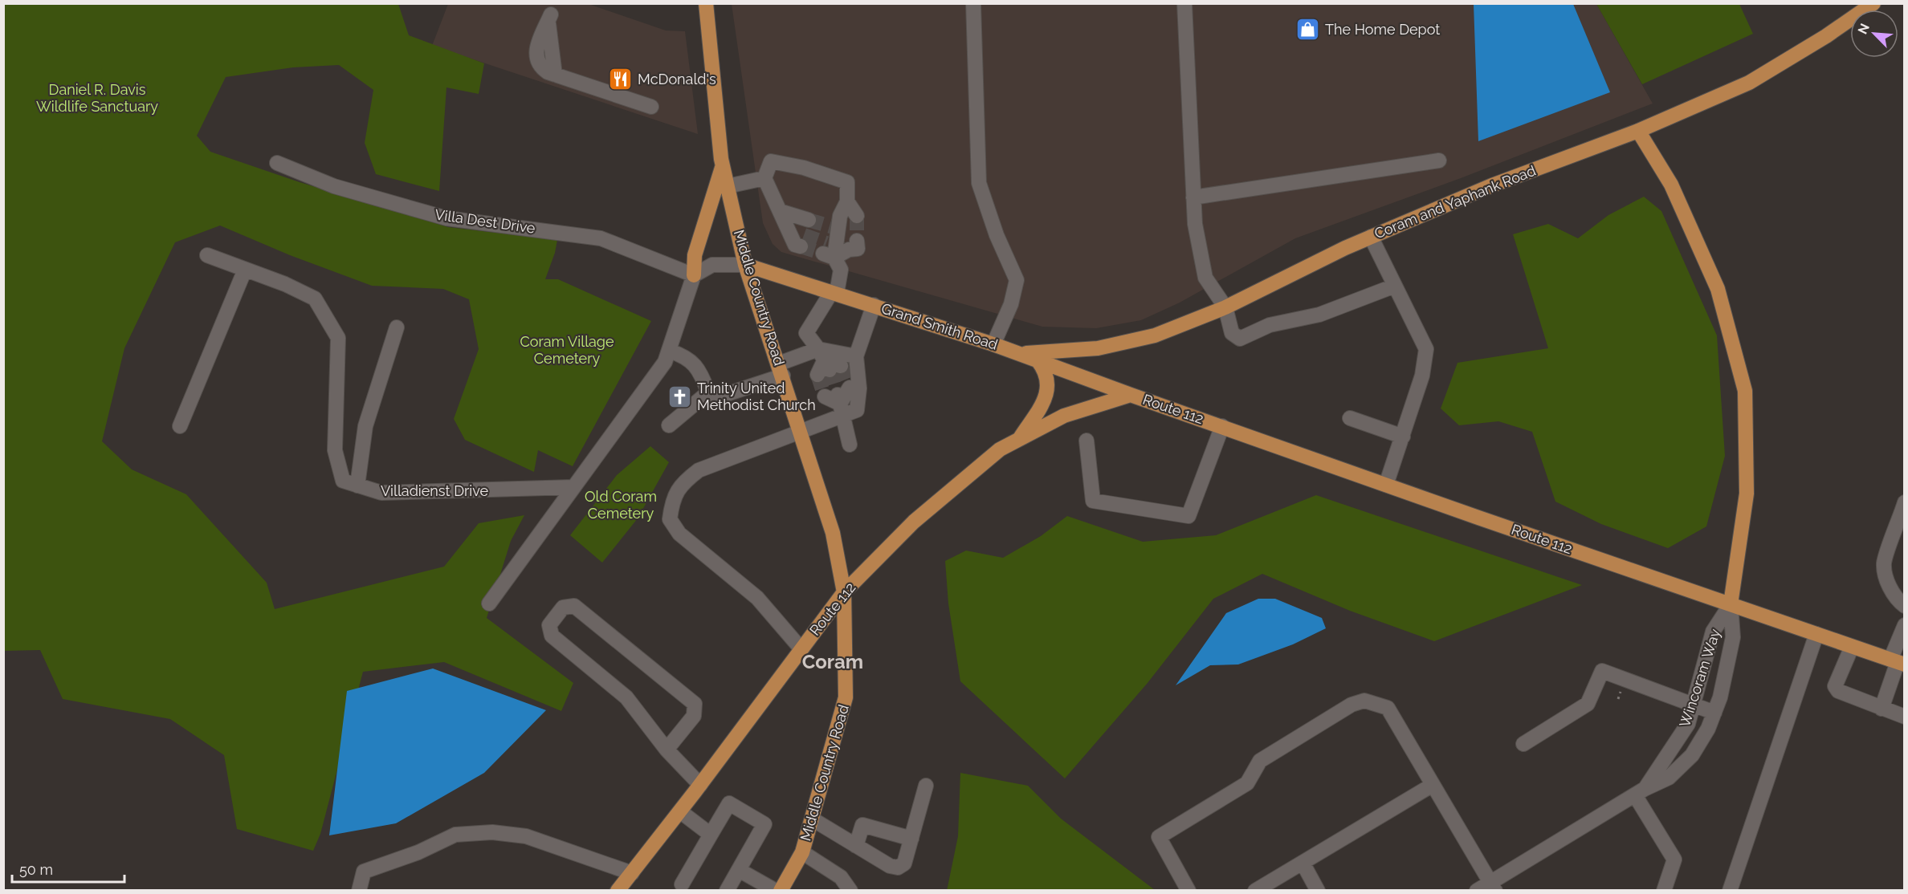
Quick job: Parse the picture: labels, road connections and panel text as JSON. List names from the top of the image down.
{
  "streets": {
    "main road": [
      "Coram and Yaphank Road",
      "Middle Country Road",
      "Grand Smith Road",
      "Route 112"
    ],
    "street": ["Villa Dest Drive", "Villadienst Drive", "Wincoram Way"]
  },
  "crossings": [
    ["Coram and Yaphank Road", "Grand Smith Road"],
    ["Middle Country Road", "Grand Smith Road"],
    ["Middle Country Road", "Route 112"],
    ["Grand Smith Road", "Route 112"],
    ["Route 112", "Wincoram Way"]
  ],
  "districts": ["Coram"],
  "parks": ["Daniel R. Davis Wildlife Sanctuary", "Coram Village Cemetery", "Old Coram Cemetery"],
  "places": {
    "shop": ["The Home Depot"],
    "restaurant": ["McDonald's"],
    "church": ["Trinity United Methodist Church"]
  },
  "scale_bar": "50 m",
  "north": "top left"
}
